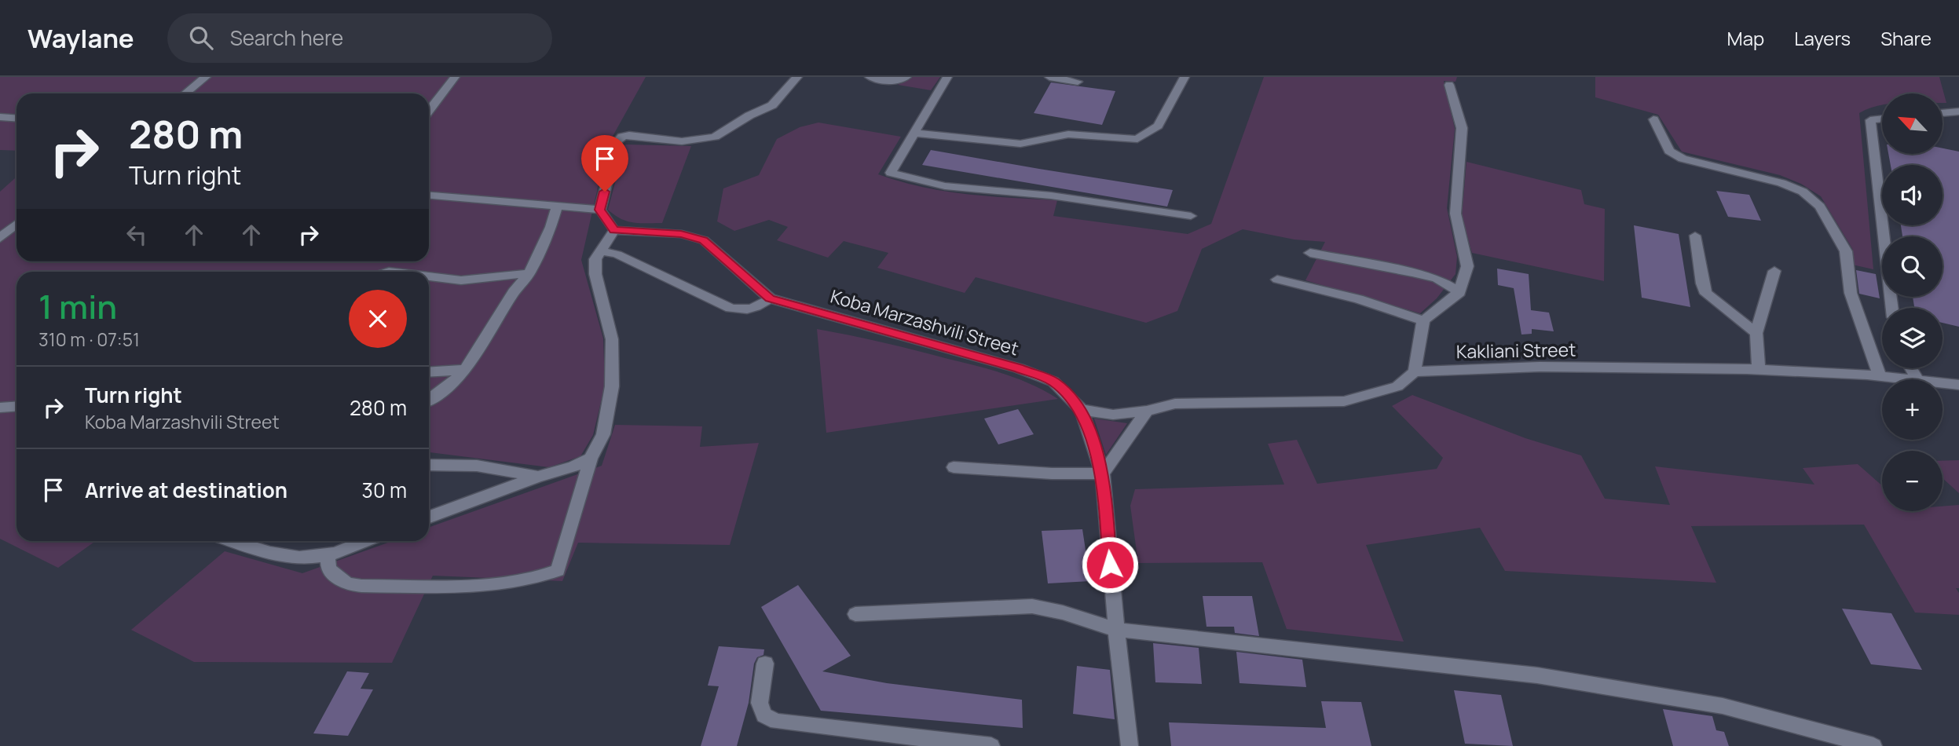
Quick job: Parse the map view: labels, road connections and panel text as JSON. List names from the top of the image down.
{
  "streets": {
    "street": ["Koba Marzashvili Street", "Kakliani Street"]
  },
  "north": "top left",
  "page": {
    "header": "Waylane",
    "search": "Search here",
    "nav": ["Map", "Layers", "Share"],
    "map_buttons": ["+", "−"],
    "turn": ["280 m", "Turn right"],
    "heading": ["1 min", "310 m · 07:51"],
    "list": [
      {
        "name": "Turn right",
        "note": "Koba Marzashvili Street",
        "value": "280 m"
      },
      {
        "name": "Arrive at destination",
        "value": "30 m"
      }
    ]
  }
}
